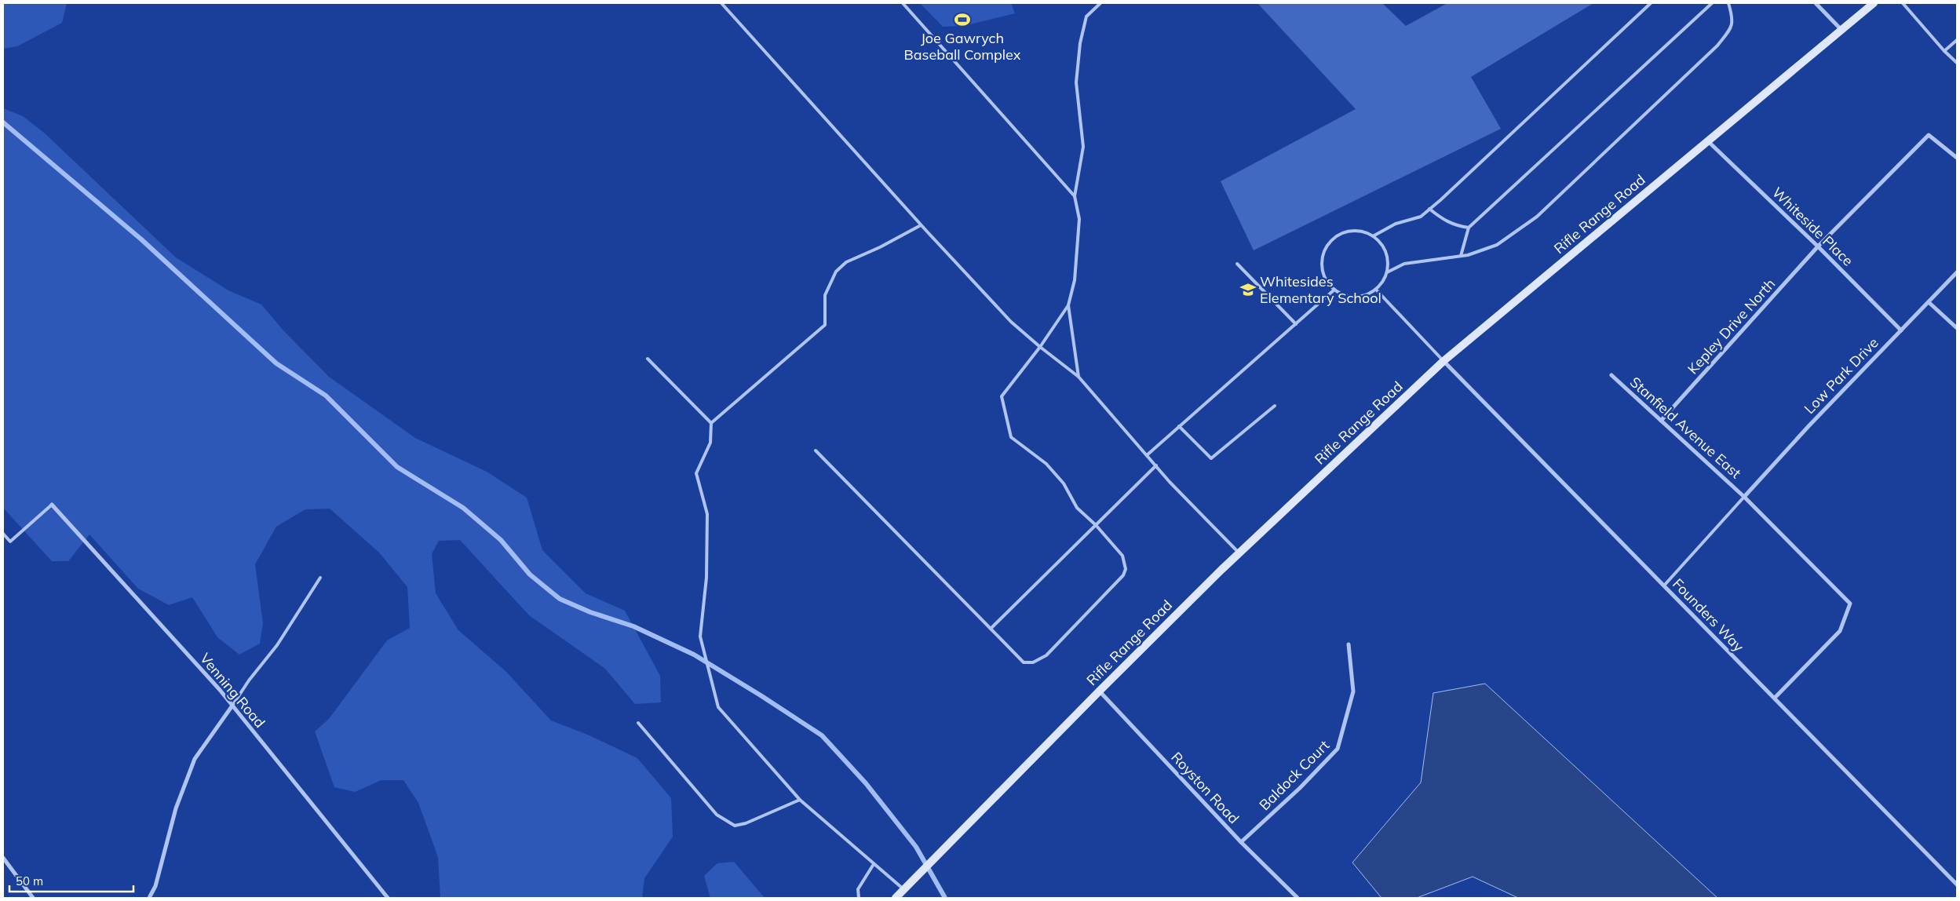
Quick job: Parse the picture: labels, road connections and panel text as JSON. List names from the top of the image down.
{
  "streets": {
    "main road": ["Rifle Range Road"],
    "street": [
      "Whiteside Place",
      "Kepley Drive North",
      "Low Park Drive",
      "Stanfield Avenue East",
      "Founders Way",
      "Venning Road",
      "Baldock Court",
      "Royston Road"
    ]
  },
  "crossings": [
    ["Rifle Range Road", "Whiteside Place"],
    ["Rifle Range Road", "Founders Way"],
    ["Rifle Range Road", "Royston Road"],
    ["Whiteside Place", "Kepley Drive North"],
    ["Whiteside Place", "Low Park Drive"],
    ["Kepley Drive North", "Stanfield Avenue East"],
    ["Low Park Drive", "Stanfield Avenue East"],
    ["Stanfield Avenue East", "Founders Way"],
    ["Baldock Court", "Royston Road"]
  ],
  "places": {
    "sports": ["Joe Gawrych Baseball Complex"],
    "school or university": ["Whitesides Elementary School"]
  },
  "scale_bar": "50 m"
}
